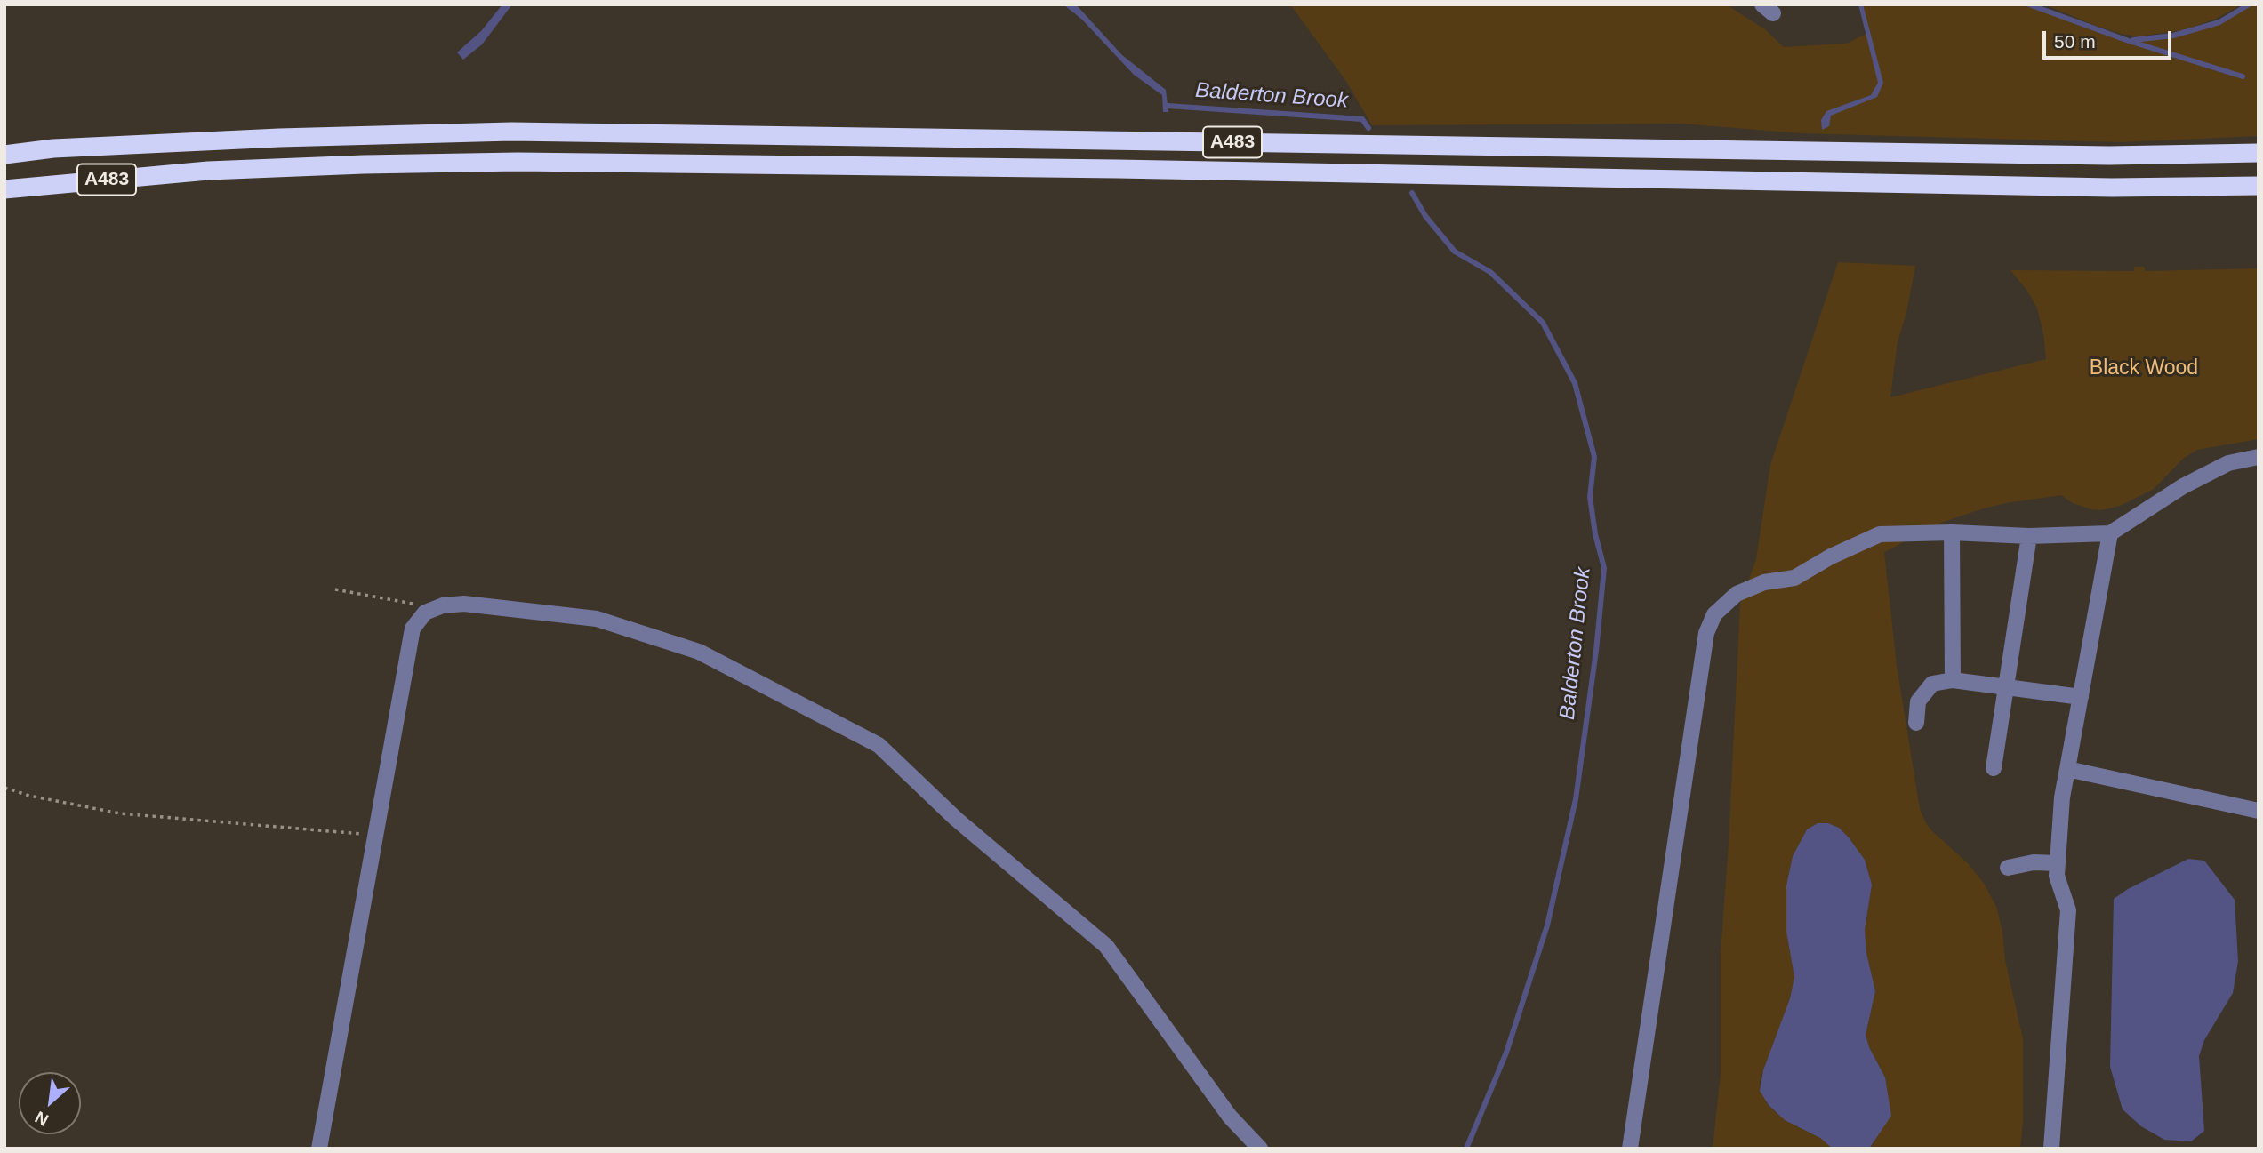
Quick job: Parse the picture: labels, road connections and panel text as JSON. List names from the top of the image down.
{
  "streets": {
    "highway": ["A483"]
  },
  "water": ["Balderton Brook"],
  "parks": ["Black Wood"],
  "scale_bar": "50 m",
  "north": "bottom left"
}
